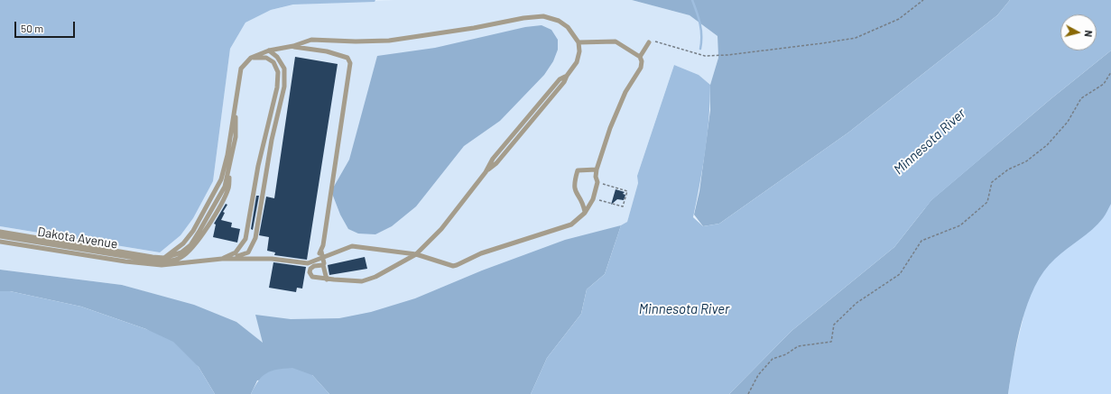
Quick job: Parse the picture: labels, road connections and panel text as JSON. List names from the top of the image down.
{
  "streets": {
    "lane": ["Dakota Avenue"]
  },
  "water": ["Minnesota River"],
  "scale_bar": "50 m",
  "north": "right"
}
